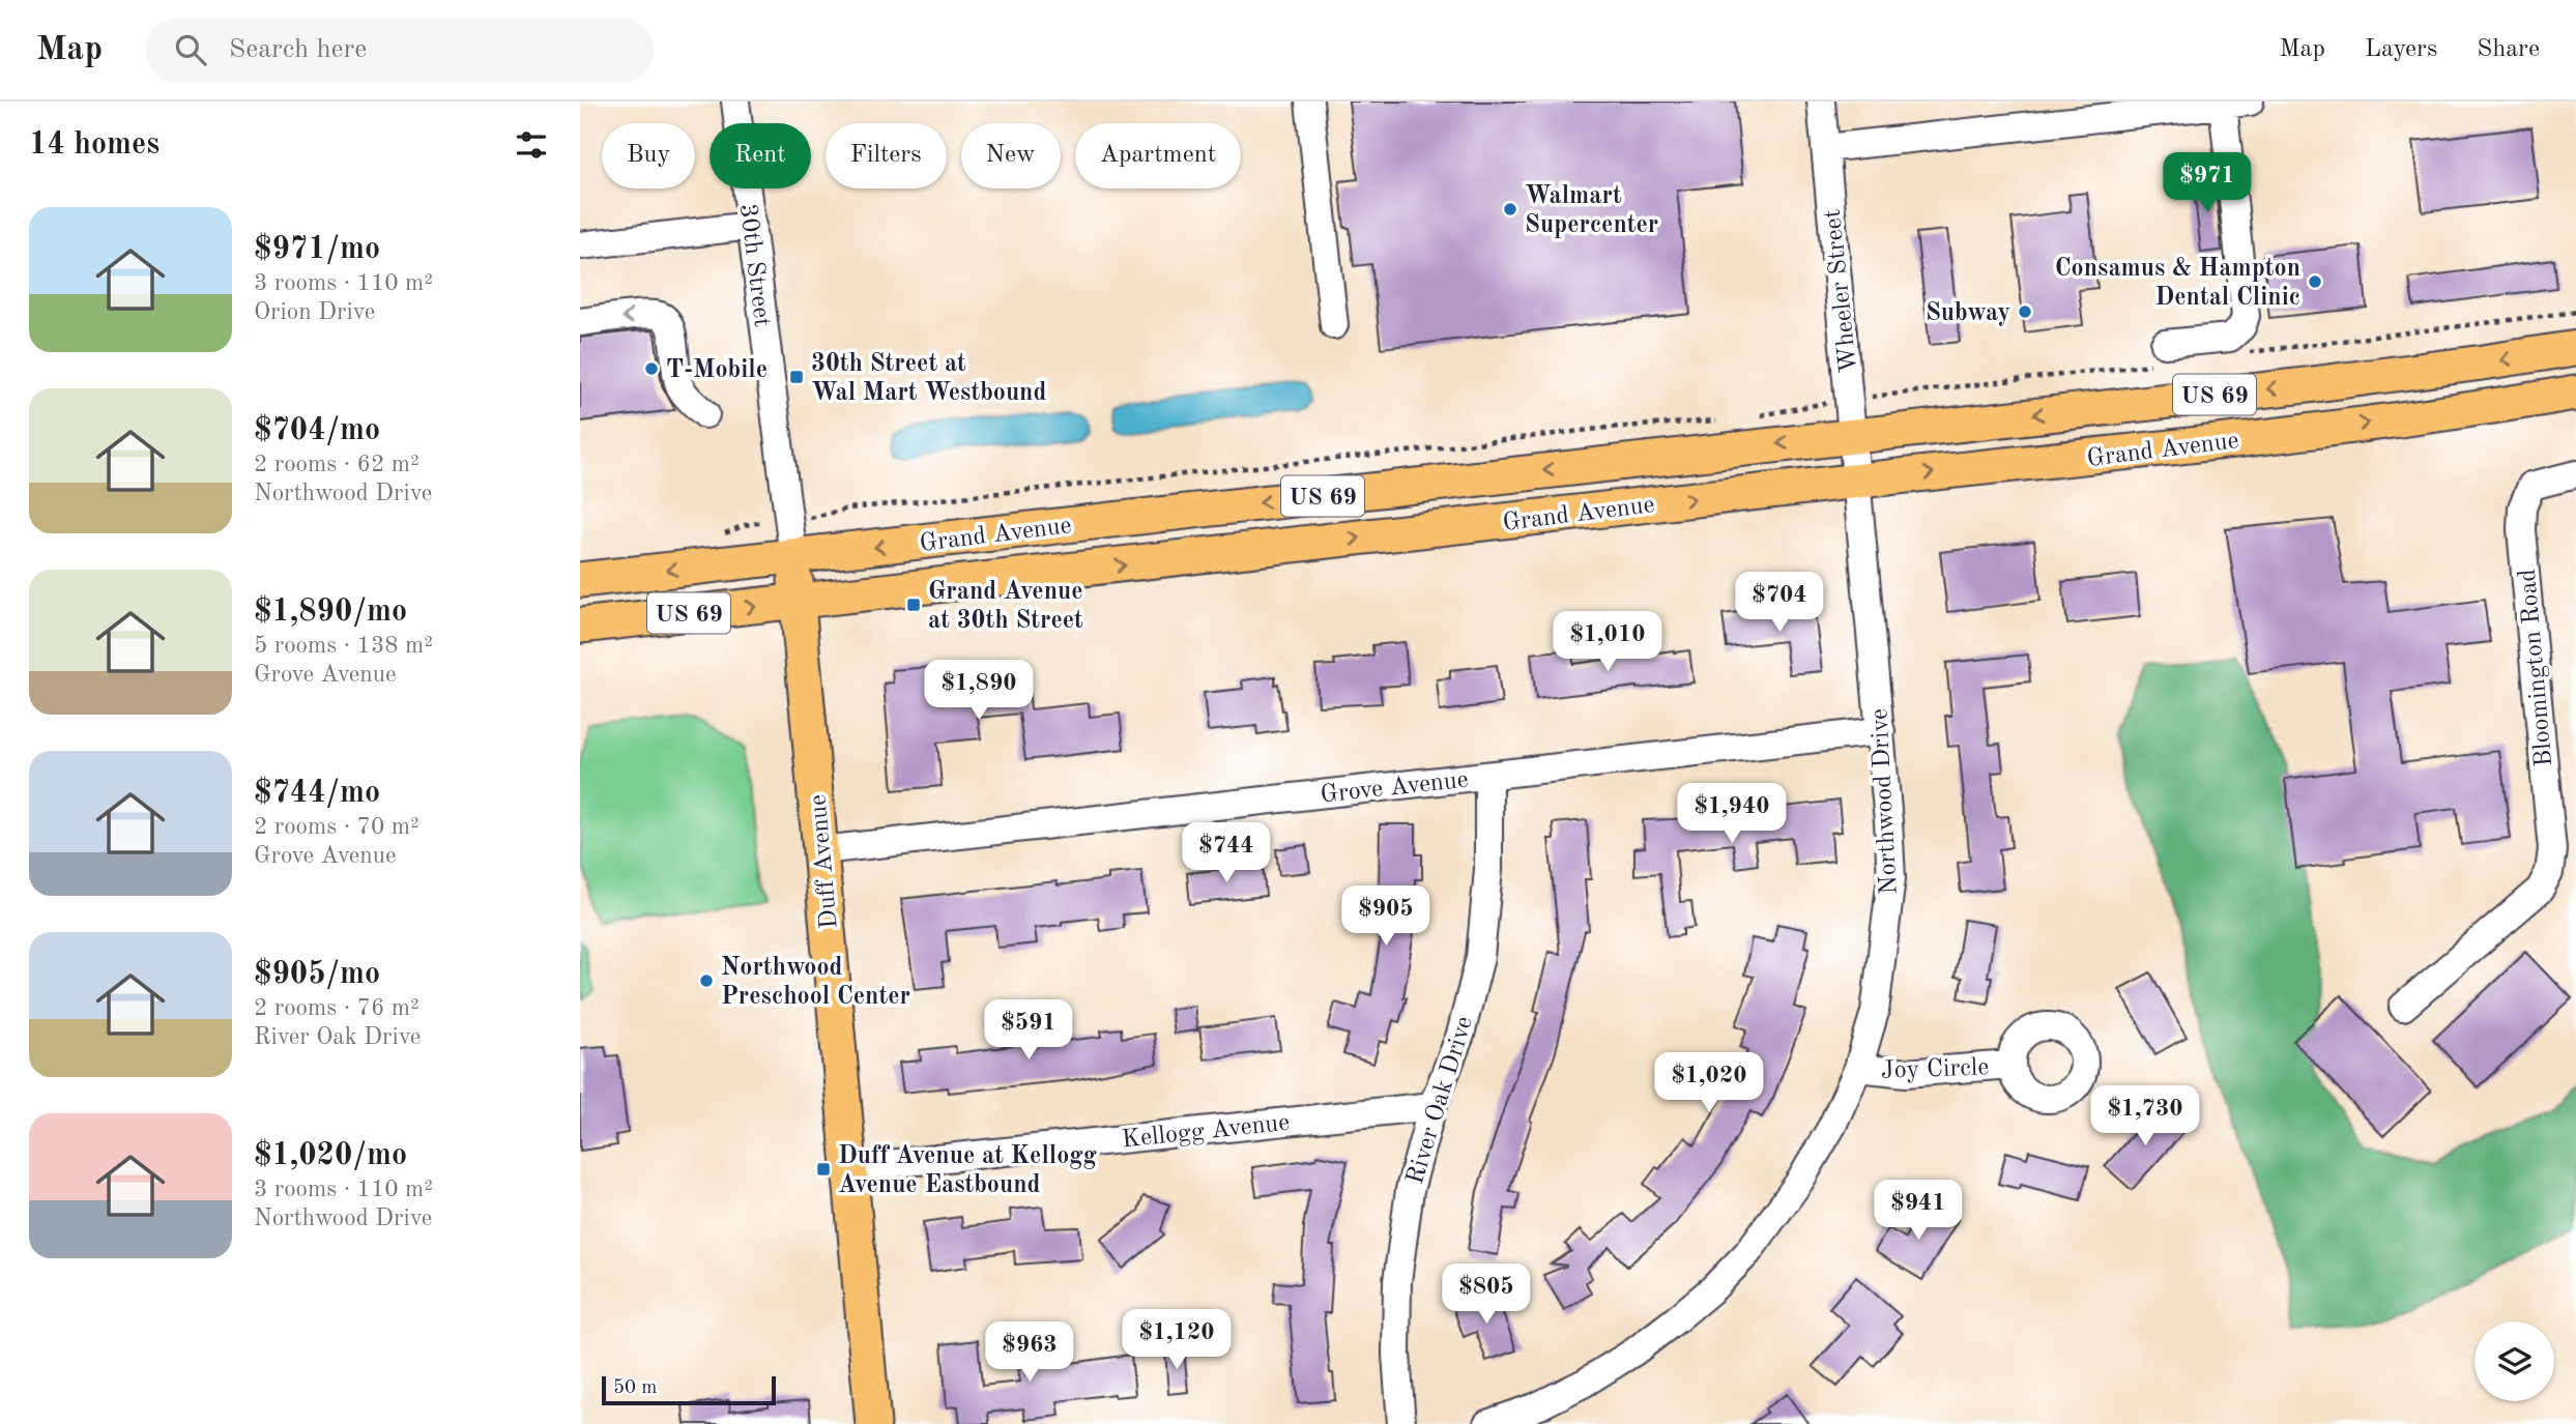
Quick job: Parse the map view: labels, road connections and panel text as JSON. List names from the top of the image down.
{
  "streets": {
    "main road": [
      "30th Street",
      "US 69",
      "Grand Avenue",
      "Duff Avenue"
    ],
    "street": [
      "Wheeler Street",
      "Bloomington Road",
      "Grove Avenue",
      "Northwood Drive",
      "Joy Circle",
      "River Oak Drive",
      "Kellogg Avenue"
    ]
  },
  "crossings": [
    ["30th Street", "Grand Avenue"],
    ["30th Street", "Duff Avenue"],
    ["Wheeler Street", "Grand Avenue"],
    ["Wheeler Street", "Northwood Drive"],
    ["Grand Avenue", "Northwood Drive"],
    ["Grand Avenue", "Duff Avenue"],
    ["Grove Avenue", "Northwood Drive"],
    ["Grove Avenue", "Duff Avenue"],
    ["Grove Avenue", "River Oak Drive"],
    ["Northwood Drive", "Joy Circle"],
    ["Duff Avenue", "Kellogg Avenue"],
    ["River Oak Drive", "Kellogg Avenue"]
  ],
  "places": {
    "other": [
      "Walmart Supercenter",
      "Consamus & Hampton Dental Clinic",
      "Subway",
      "T-Mobile",
      "Northwood Preschool Center"
    ],
    "transit": ["30th Street at Wal Mart Westbound", "Grand Avenue at 30th Street", "Duff Avenue at Kellogg Avenue Eastbound"]
  },
  "scale_bar": "50 m",
  "page": {
    "header": "Map",
    "search": "Search here",
    "nav": ["Map", "Layers", "Share"],
    "heading": "14 homes",
    "chip": [
      "Buy",
      "Rent",
      "Filters",
      "New",
      "Apartment"
    ],
    "price": [
      "$971",
      "$704",
      "$1,010",
      "$1,890",
      "$1,940",
      "$744",
      "$905",
      "$591",
      "$1,020",
      "$1,730",
      "$941",
      "$805",
      "$1,120",
      "$963"
    ],
    "list": [
      {
        "name": "$971/mo",
        "note": "3 rooms · 110 m² · Orion Drive"
      },
      {
        "name": "$704/mo",
        "note": "2 rooms · 62 m² · Northwood Drive"
      },
      {
        "name": "$1,890/mo",
        "note": "5 rooms · 138 m² · Grove Avenue"
      },
      {
        "name": "$744/mo",
        "note": "2 rooms · 70 m² · Grove Avenue"
      },
      {
        "name": "$905/mo",
        "note": "2 rooms · 76 m² · River Oak Drive"
      },
      {
        "name": "$1,020/mo",
        "note": "3 rooms · 110 m² · Northwood Drive"
      }
    ],
    "scale": "50 m"
  }
}
